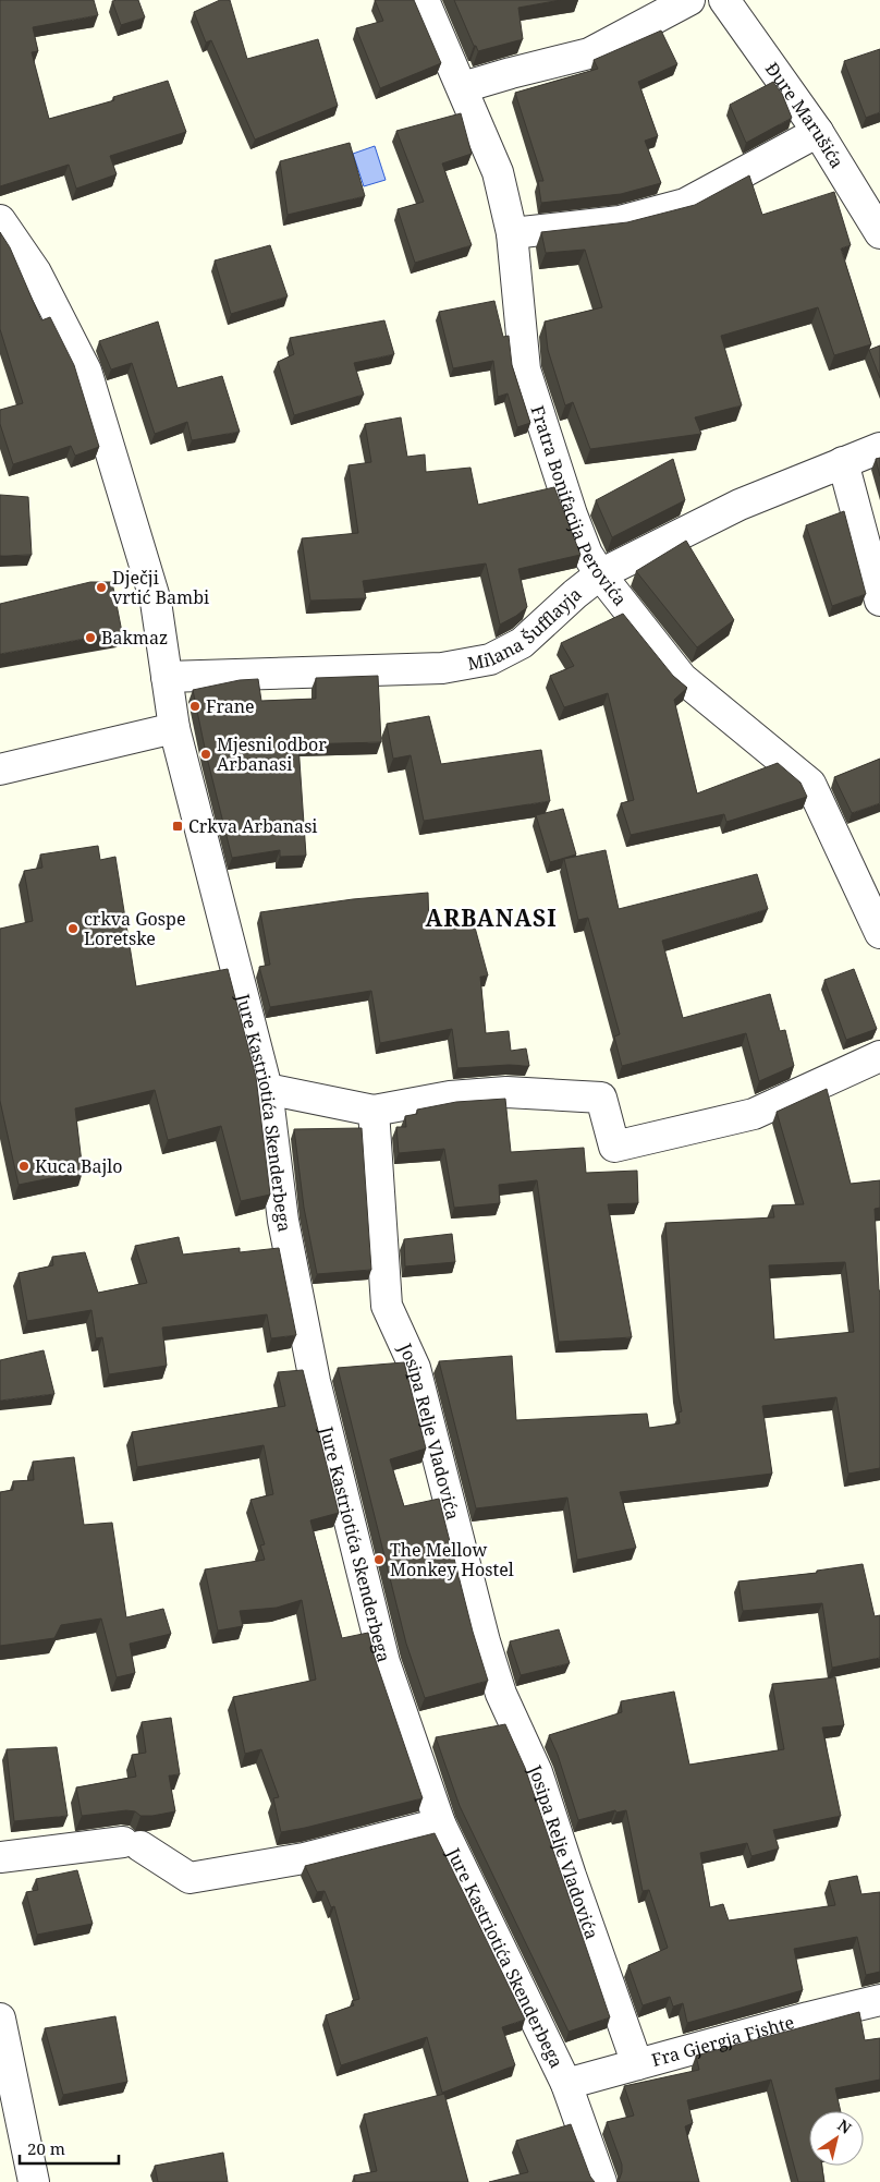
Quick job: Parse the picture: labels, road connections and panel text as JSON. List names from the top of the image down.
{
  "streets": {
    "street": [
      "Đure Marušića",
      "Fratra Bonifacija Perovića",
      "Milana Šufflayja",
      "Jure Kastriotića Skenderbega",
      "Josipa Relje Vladovića",
      "Fra Gjergja Fishte"
    ]
  },
  "crossings": [
    ["Fratra Bonifacija Perovića", "Milana Šufflayja"],
    ["Milana Šufflayja", "Jure Kastriotića Skenderbega"],
    ["Jure Kastriotića Skenderbega", "Fra Gjergja Fishte"],
    ["Josipa Relje Vladovića", "Fra Gjergja Fishte"]
  ],
  "districts": ["ARBANASI"],
  "places": {
    "other": [
      "Dječji vrtić Bambi",
      "Bakmaz",
      "Frane",
      "Mjesni odbor Arbanasi",
      "crkva Gospe Loretske",
      "Kuca Bajlo",
      "The Mellow Monkey Hostel"
    ],
    "transit": ["Crkva Arbanasi"]
  },
  "scale_bar": "20 m",
  "north": "top right"
}
